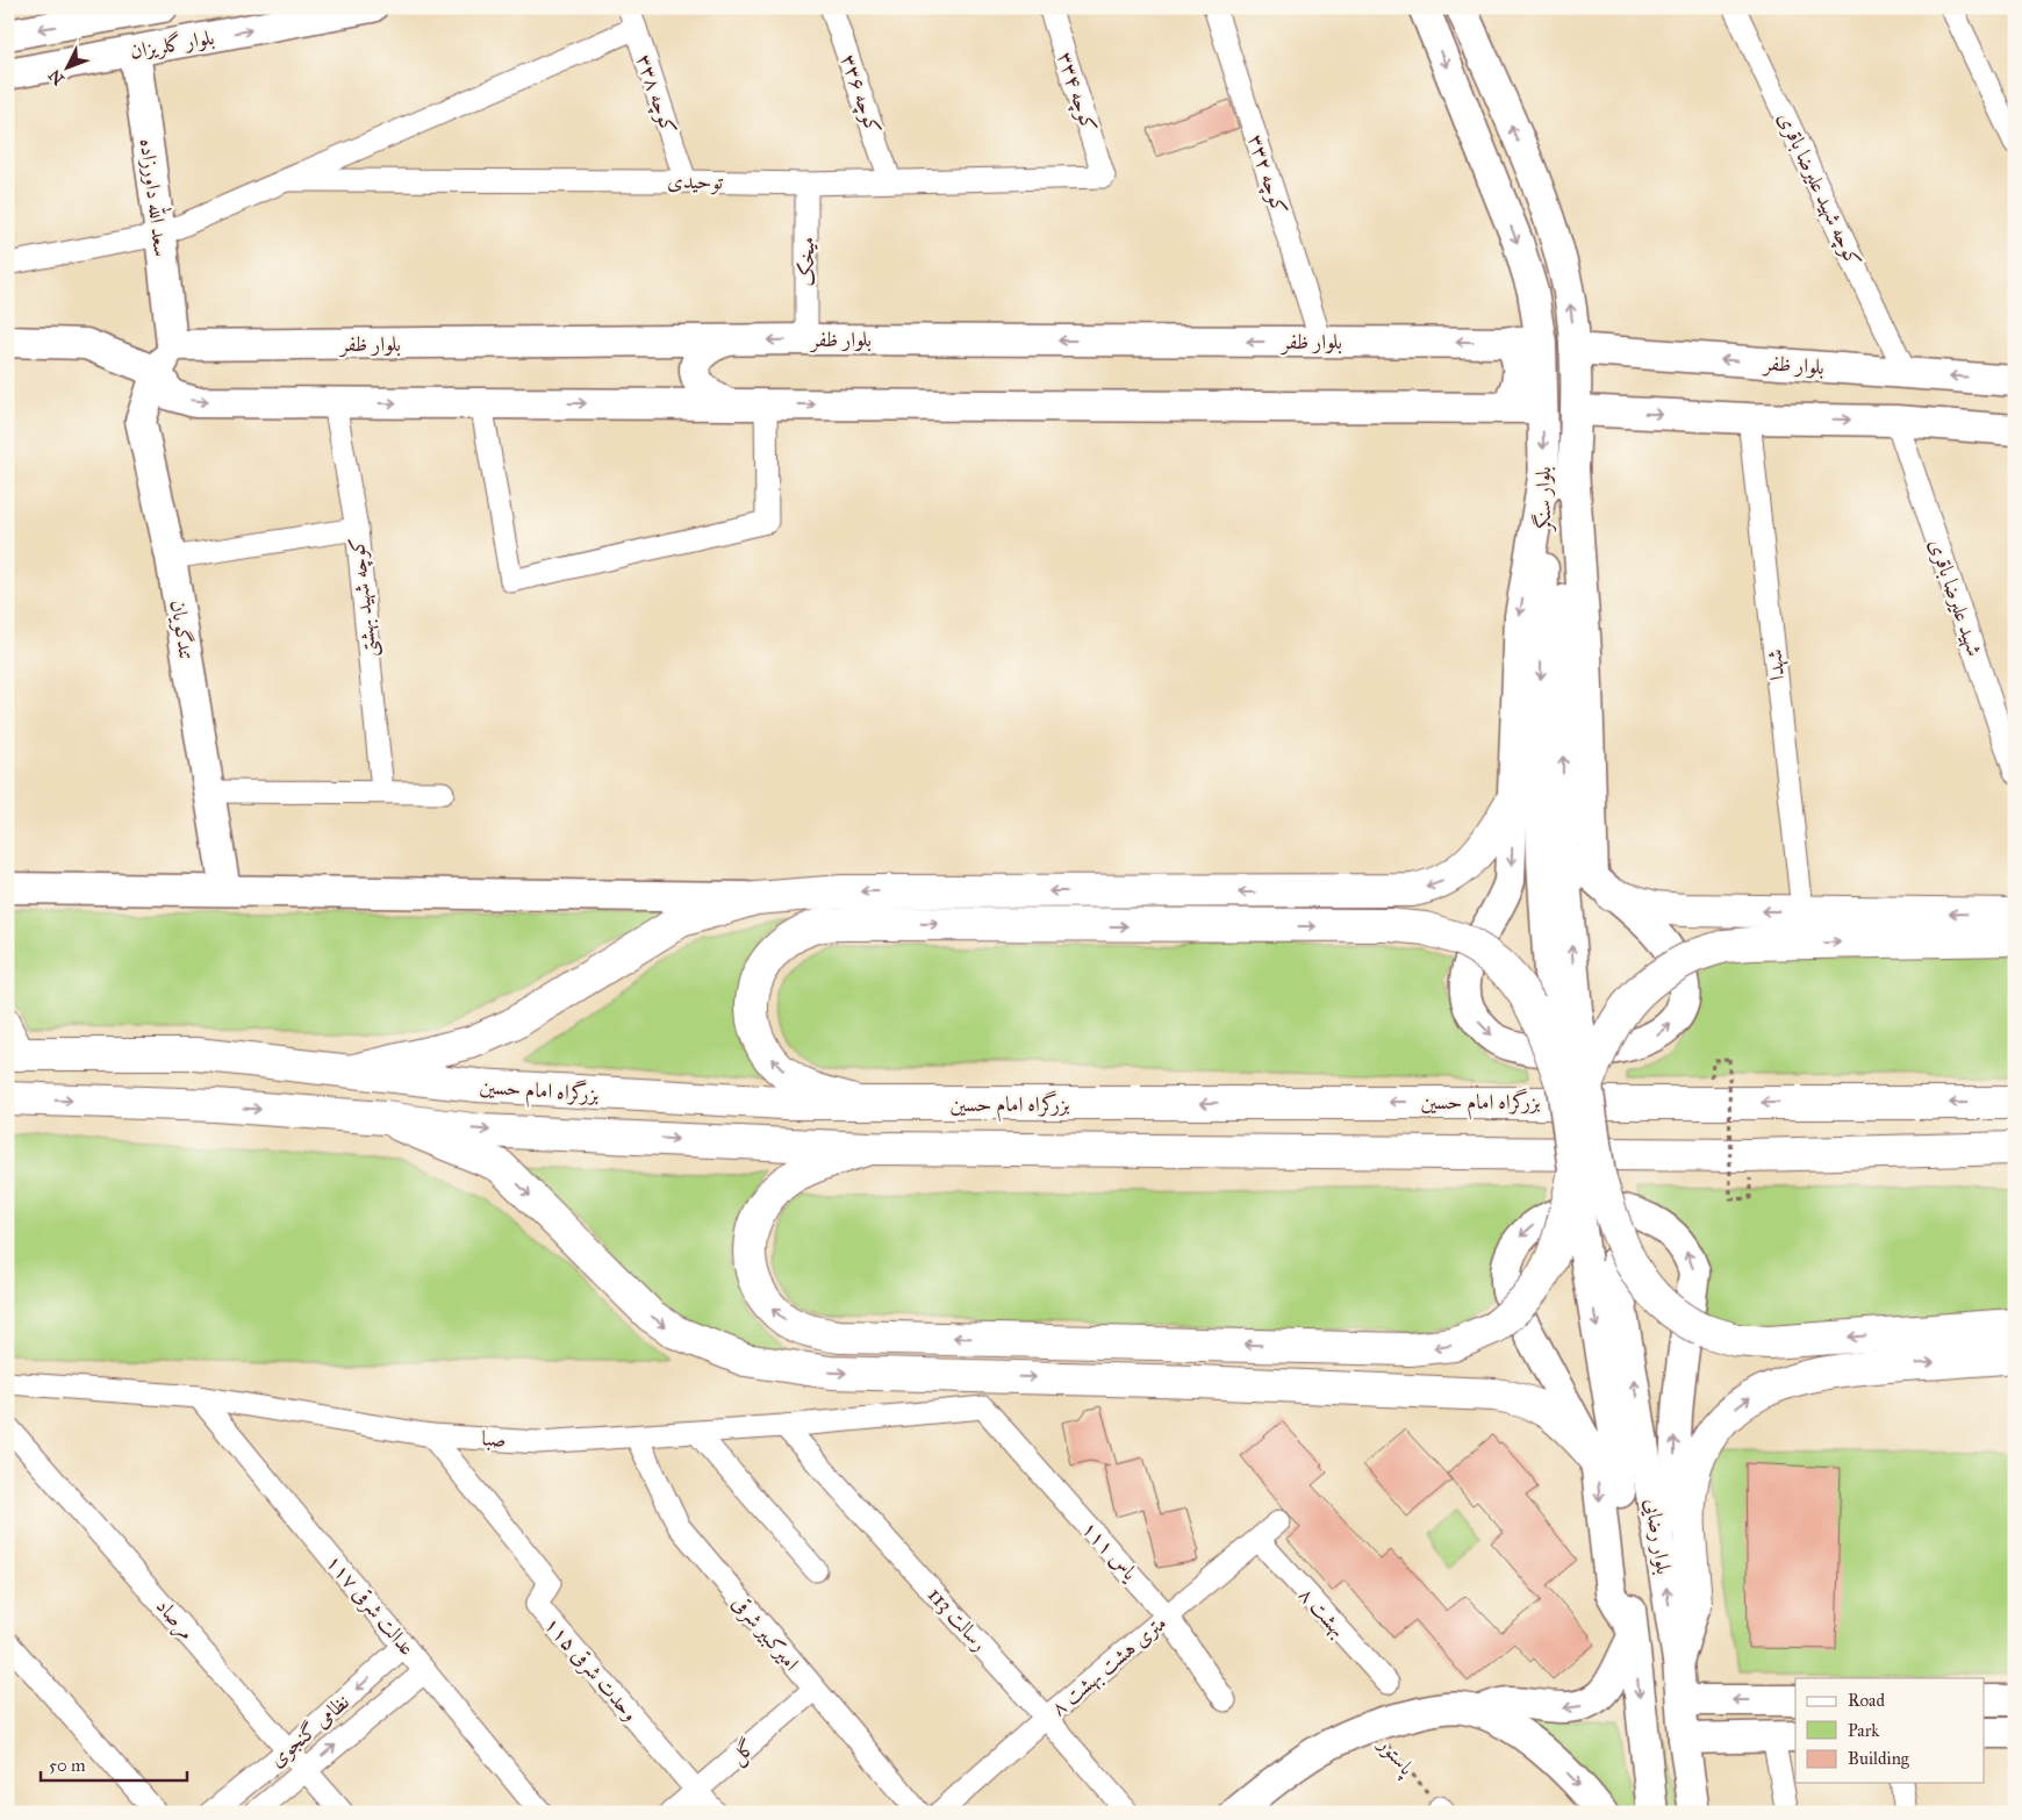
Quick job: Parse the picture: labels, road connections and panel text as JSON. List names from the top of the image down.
{
  "streets": {
    "main road": ["بزرگراه امام حسین"],
    "street": [
      "بلوار گلریزان",
      "کوچه ۳۳۴",
      "کوچه ۳۳۸",
      "کوچه ۳۳۶",
      "کوچه ۳۳۲",
      "توحیدی",
      "کوچه شهید علیرضا باقری",
      "سعد الله داورزاده",
      "میخک",
      "بلوار ظفر",
      "بلوار سنگر",
      "کوچه شهید بهشتی",
      "شهید علیرضا باقری",
      "تندگویان",
      "شهدا",
      "صبا",
      "بلوار رضایی",
      "یاس ۱۱۱",
      "۱۱۷ عدالت شرقی",
      "۸ بهشت",
      "مرصاد",
      "رسالت 113",
      "امیرکبیر شرقی",
      "۸ متری هشت بهشت",
      "۱۱۵ وحدت شرقی",
      "نظامی گنجوی",
      "گل"
    ],
    "path": ["پاستور"]
  },
  "crossings": [
    ["بلوار گلریزان", "سعد الله داورزاده"],
    ["کوچه ۳۳۴", "توحیدی"],
    ["کوچه ۳۳۸", "توحیدی"],
    ["کوچه ۳۳۶", "توحیدی"],
    ["کوچه ۳۳۲", "بلوار ظفر"],
    ["توحیدی", "میخک"],
    ["کوچه شهید علیرضا باقری", "بلوار ظفر"],
    ["سعد الله داورزاده", "بلوار ظفر"],
    ["میخک", "بلوار ظفر"],
    ["بلوار ظفر", "بلوار سنگر"],
    ["بلوار سنگر", "بلوار رضایی"],
    ["صبا", "یاس ۱۱۱"],
    ["صبا", "۱۱۷ عدالت شرقی"],
    ["صبا", "رسالت 113"],
    ["صبا", "امیرکبیر شرقی"],
    ["صبا", "۱۱۵ وحدت شرقی"],
    ["یاس ۱۱۱", "۸ متری هشت بهشت"],
    ["۱۱۷ عدالت شرقی", "نظامی گنجوی"],
    ["۸ بهشت", "۸ متری هشت بهشت"],
    ["مرصاد", "نظامی گنجوی"],
    ["رسالت 113", "۸ متری هشت بهشت"],
    ["امیرکبیر شرقی", "گل"],
    ["۱۱۵ وحدت شرقی", "گل"]
  ],
  "legend": ["Road", "Park", "Building"],
  "scale_bar": "50 m",
  "north": "bottom left"
}
